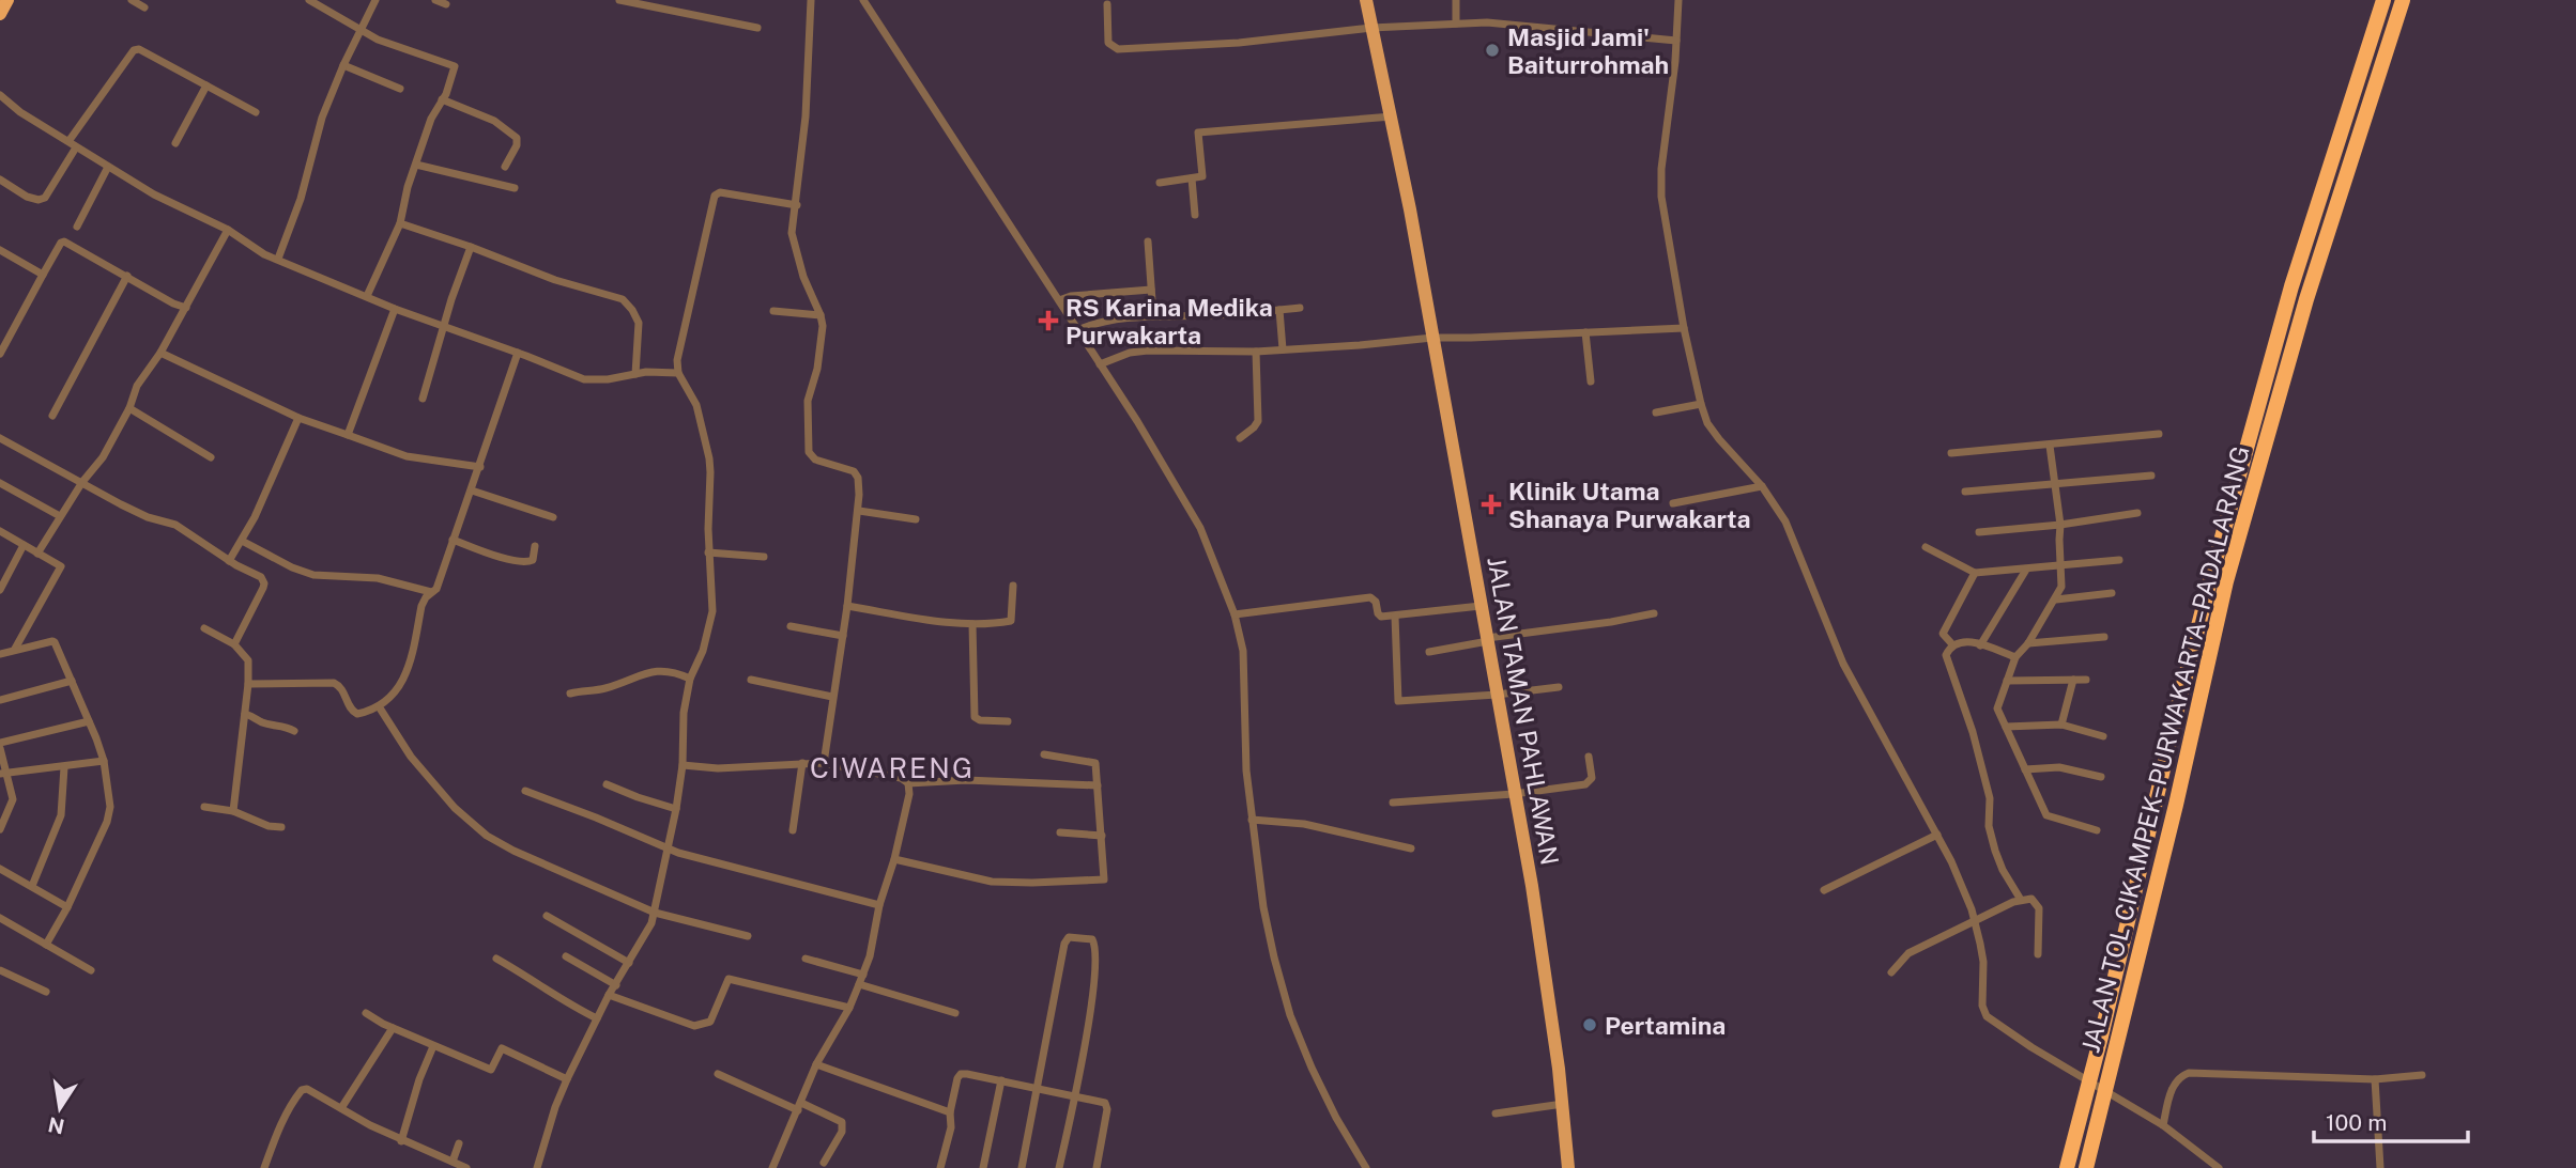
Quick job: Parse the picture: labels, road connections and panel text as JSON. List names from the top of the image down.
{
  "streets": {
    "highway": ["JALAN TOL CIKAMPEK–PURWAKARTA–PADALARANG"],
    "main road": ["JALAN TAMAN PAHLAWAN"]
  },
  "districts": ["CIWARENG"],
  "places": {
    "other": ["Masjid Jami' Baiturrohmah", "Pertamina"],
    "health": ["RS Karina Medika Purwakarta", "Klinik Utama Shanaya Purwakarta"]
  },
  "scale_bar": "100 m",
  "north": "bottom"
}
